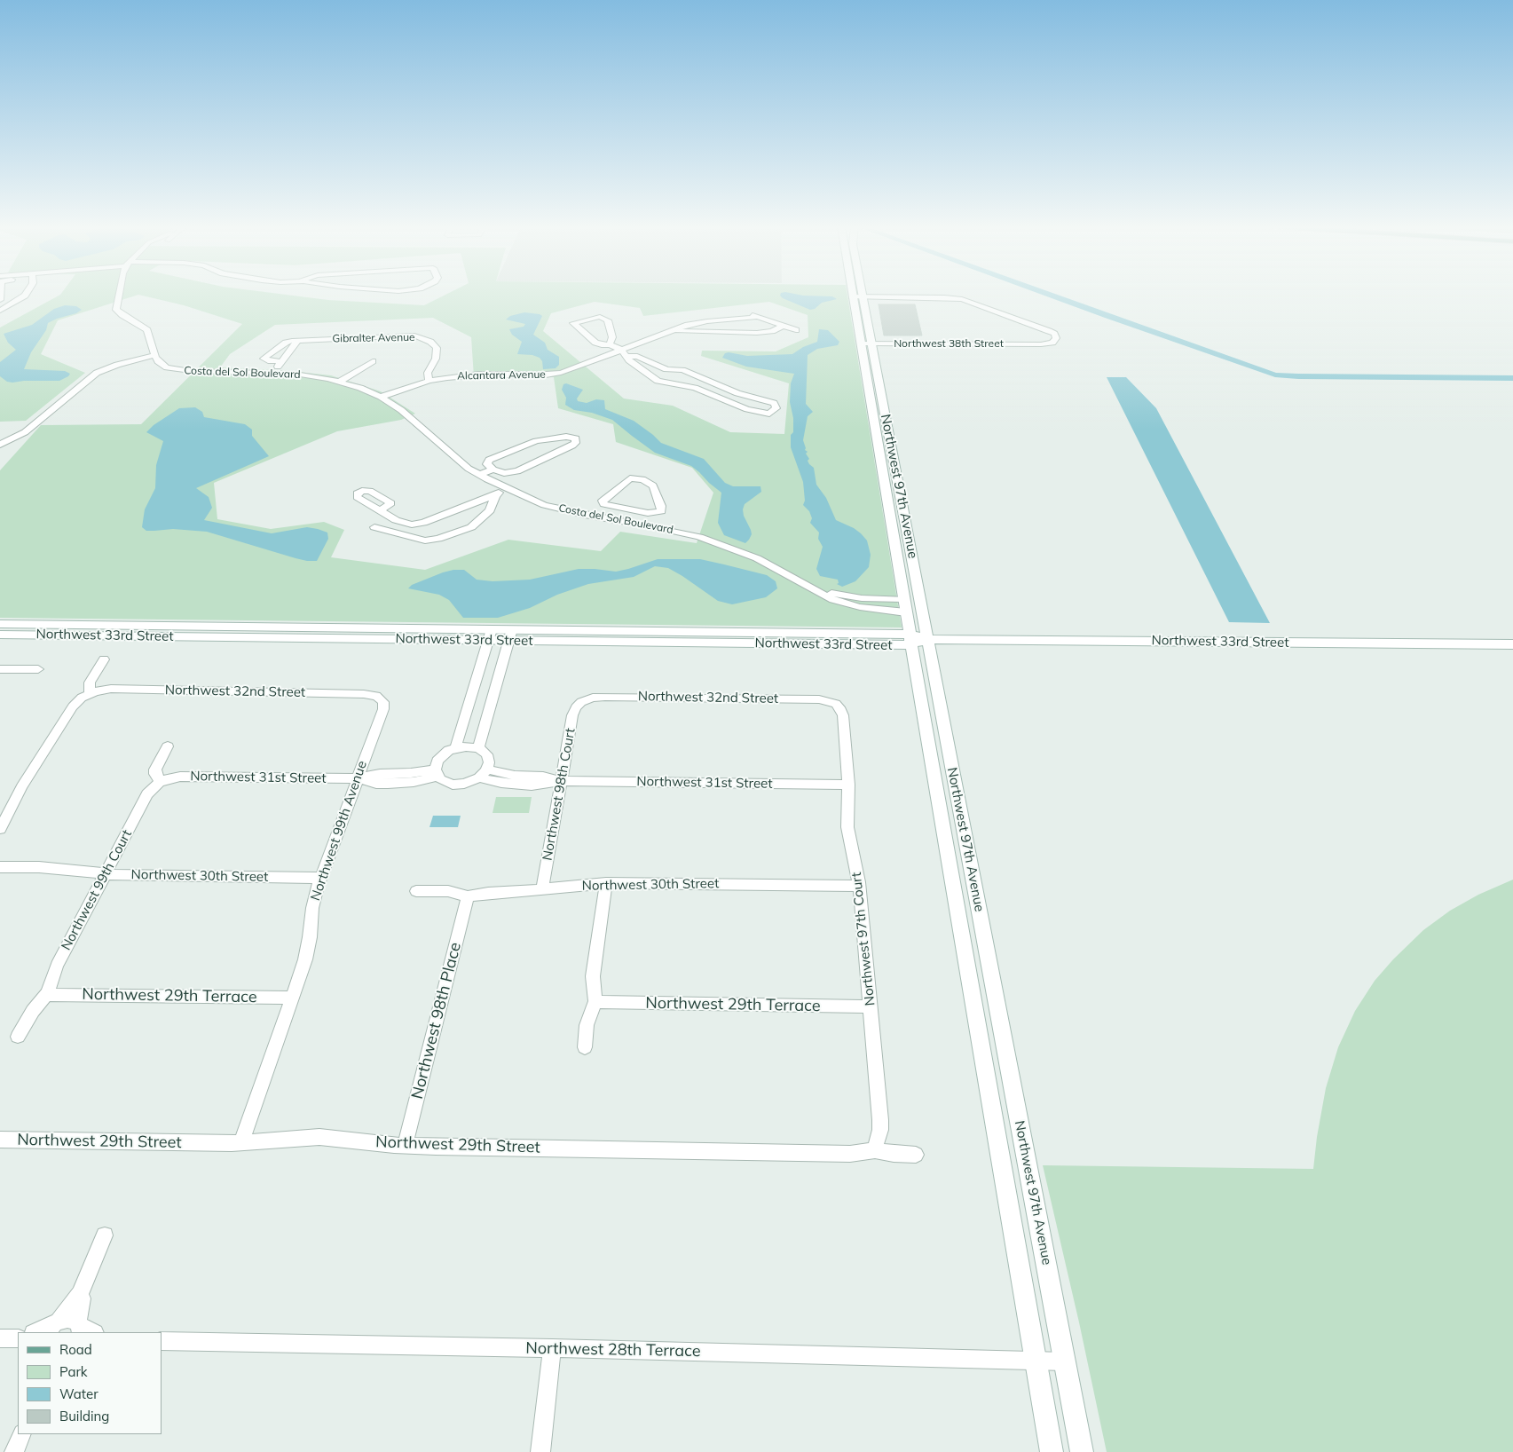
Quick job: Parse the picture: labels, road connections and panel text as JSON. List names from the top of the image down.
{
  "streets": {
    "street": [
      "Gibralter Avenue",
      "Northwest 38th Street",
      "Costa del Sol Boulevard",
      "Alcantara Avenue",
      "Northwest 97th Avenue",
      "Northwest 33rd Street",
      "Northwest 32nd Street",
      "Northwest 31st Street",
      "Northwest 98th Court",
      "Northwest 99th Avenue",
      "Northwest 30th Street",
      "Northwest 99th Court",
      "Northwest 97th Court",
      "Northwest 29th Terrace",
      "Northwest 98th Place",
      "Northwest 29th Street",
      "Northwest 28th Terrace"
    ]
  },
  "crossings": [
    ["Gibralter Avenue", "Alcantara Avenue"],
    ["Northwest 38th Street", "Northwest 97th Avenue"],
    ["Costa del Sol Boulevard", "Alcantara Avenue"],
    ["Costa del Sol Boulevard", "Northwest 97th Avenue"],
    ["Northwest 97th Avenue", "Northwest 33rd Street"],
    ["Northwest 97th Avenue", "Northwest 28th Terrace"],
    ["Northwest 32nd Street", "Northwest 98th Court"],
    ["Northwest 32nd Street", "Northwest 99th Avenue"],
    ["Northwest 32nd Street", "Northwest 97th Court"],
    ["Northwest 31st Street", "Northwest 98th Court"],
    ["Northwest 31st Street", "Northwest 99th Avenue"],
    ["Northwest 31st Street", "Northwest 99th Court"],
    ["Northwest 31st Street", "Northwest 97th Court"],
    ["Northwest 98th Court", "Northwest 30th Street"],
    ["Northwest 99th Avenue", "Northwest 30th Street"],
    ["Northwest 99th Avenue", "Northwest 29th Terrace"],
    ["Northwest 99th Avenue", "Northwest 29th Street"],
    ["Northwest 30th Street", "Northwest 99th Court"],
    ["Northwest 30th Street", "Northwest 97th Court"],
    ["Northwest 30th Street", "Northwest 98th Place"],
    ["Northwest 99th Court", "Northwest 29th Terrace"],
    ["Northwest 97th Court", "Northwest 29th Terrace"],
    ["Northwest 97th Court", "Northwest 29th Street"],
    ["Northwest 98th Place", "Northwest 29th Street"]
  ],
  "legend": [
    "Road",
    "Park",
    "Water",
    "Building"
  ]
}
